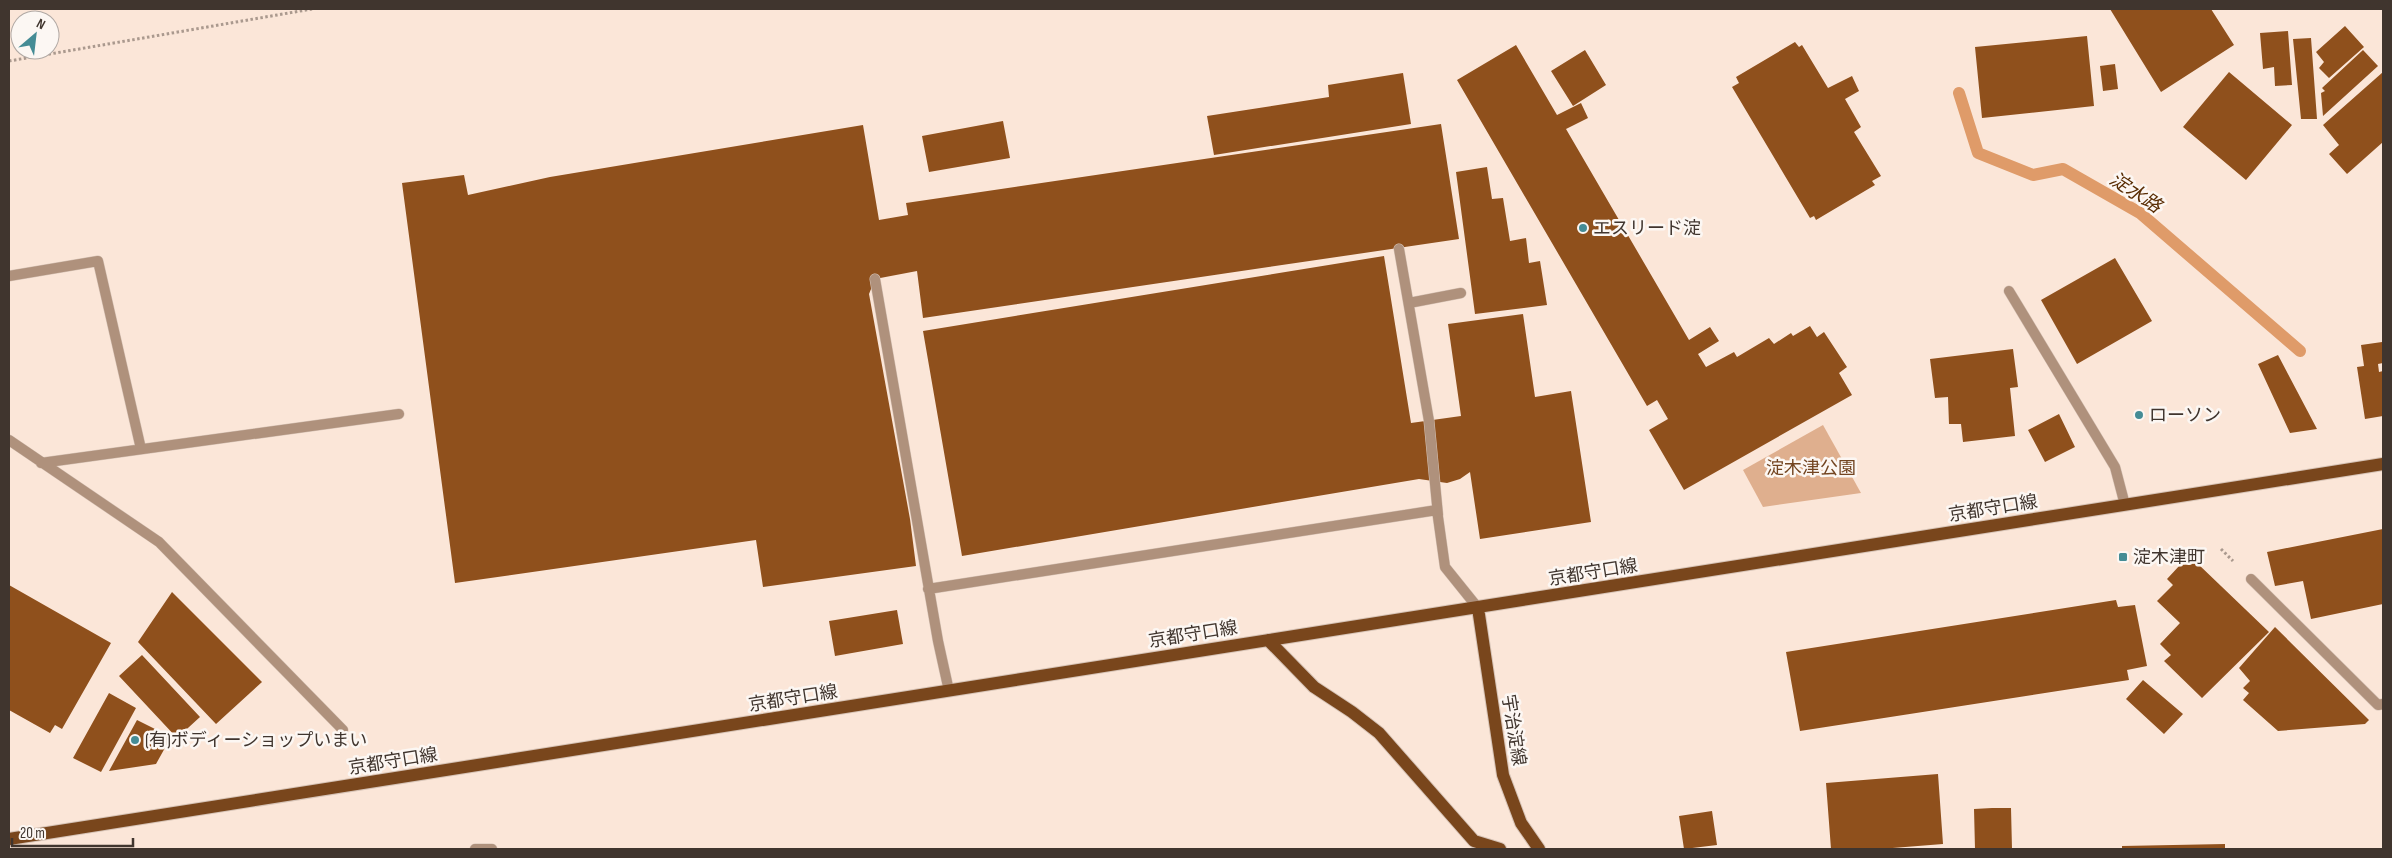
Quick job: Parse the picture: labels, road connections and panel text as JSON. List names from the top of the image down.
{
  "streets": {
    "main road": ["京都守口線", "宇治淀線"]
  },
  "crossings": [
    ["京都守口線", "宇治淀線"]
  ],
  "water": ["淀水路"],
  "parks": ["淀木津公園"],
  "places": {
    "other": ["エスリード淀", "ローソン", "(有)ボディーショップいまい"],
    "transit": ["淀木津町"]
  },
  "scale_bar": "20 m",
  "north": "top right"
}
